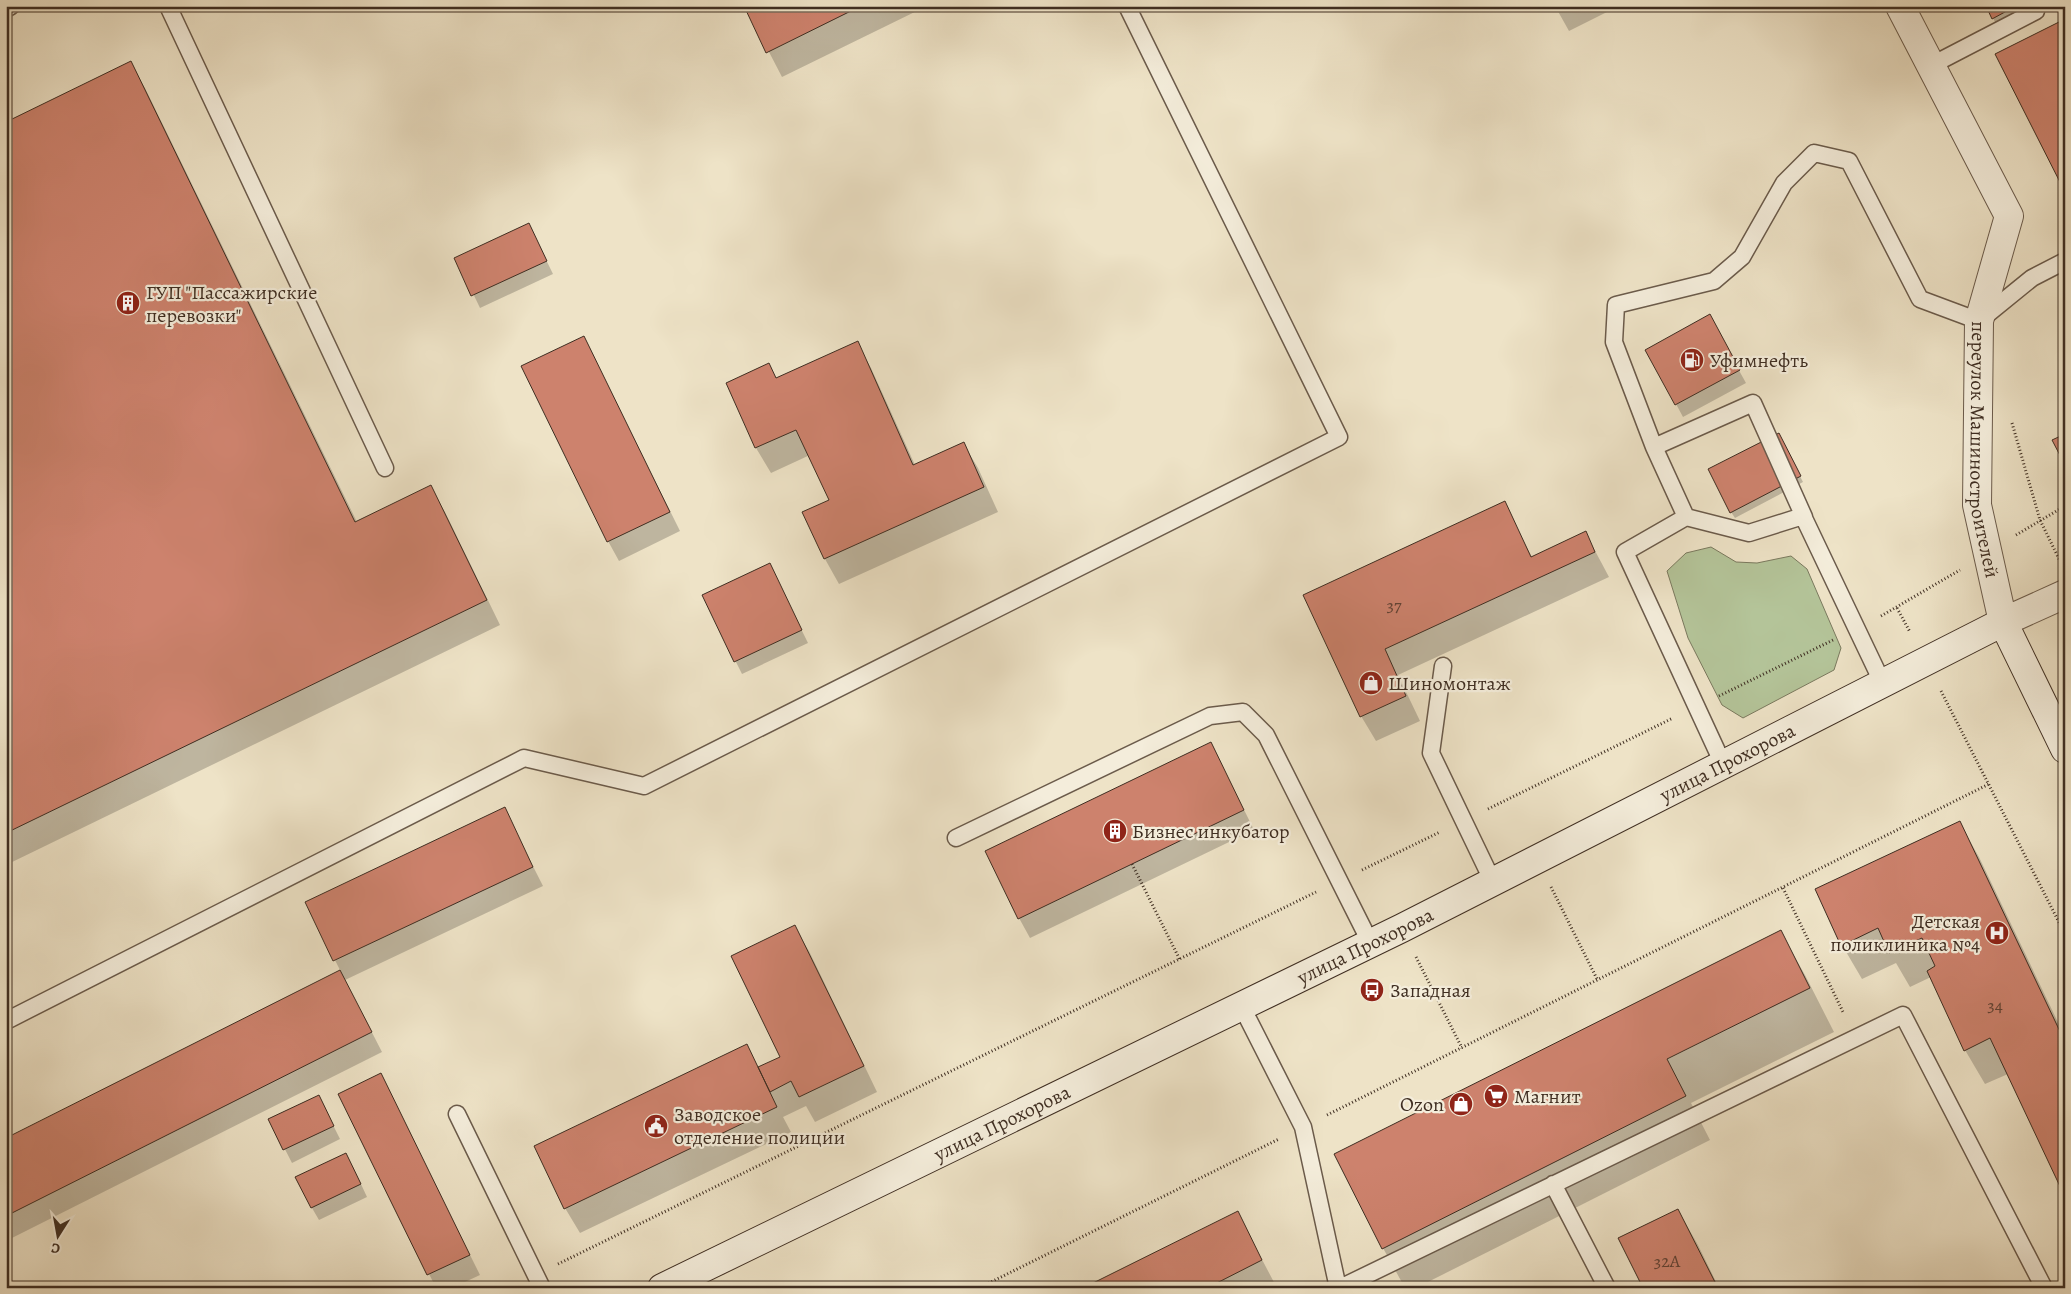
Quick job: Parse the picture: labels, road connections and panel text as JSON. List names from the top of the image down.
{
  "streets": {
    "street": ["переулок Машиностроителей", "улица Прохорова"]
  },
  "crossings": [
    ["переулок Машиностроителей", "улица Прохорова"]
  ],
  "places": {
    "building": ["ГУП \"Пассажирские перевозки\"", "Бизнес инкубатор"],
    "fuel station": ["Уфимнефть"],
    "shop": ["Шиномонтаж", "Ozon"],
    "hospital": ["Детская поликлиника №4"],
    "bus stop": ["Западная"],
    "supermarket": ["Магнит"],
    "public building": ["Заводское отделение полиции"]
  },
  "house_numbers": ["37", "34", "32А"],
  "north": "bottom"
}
